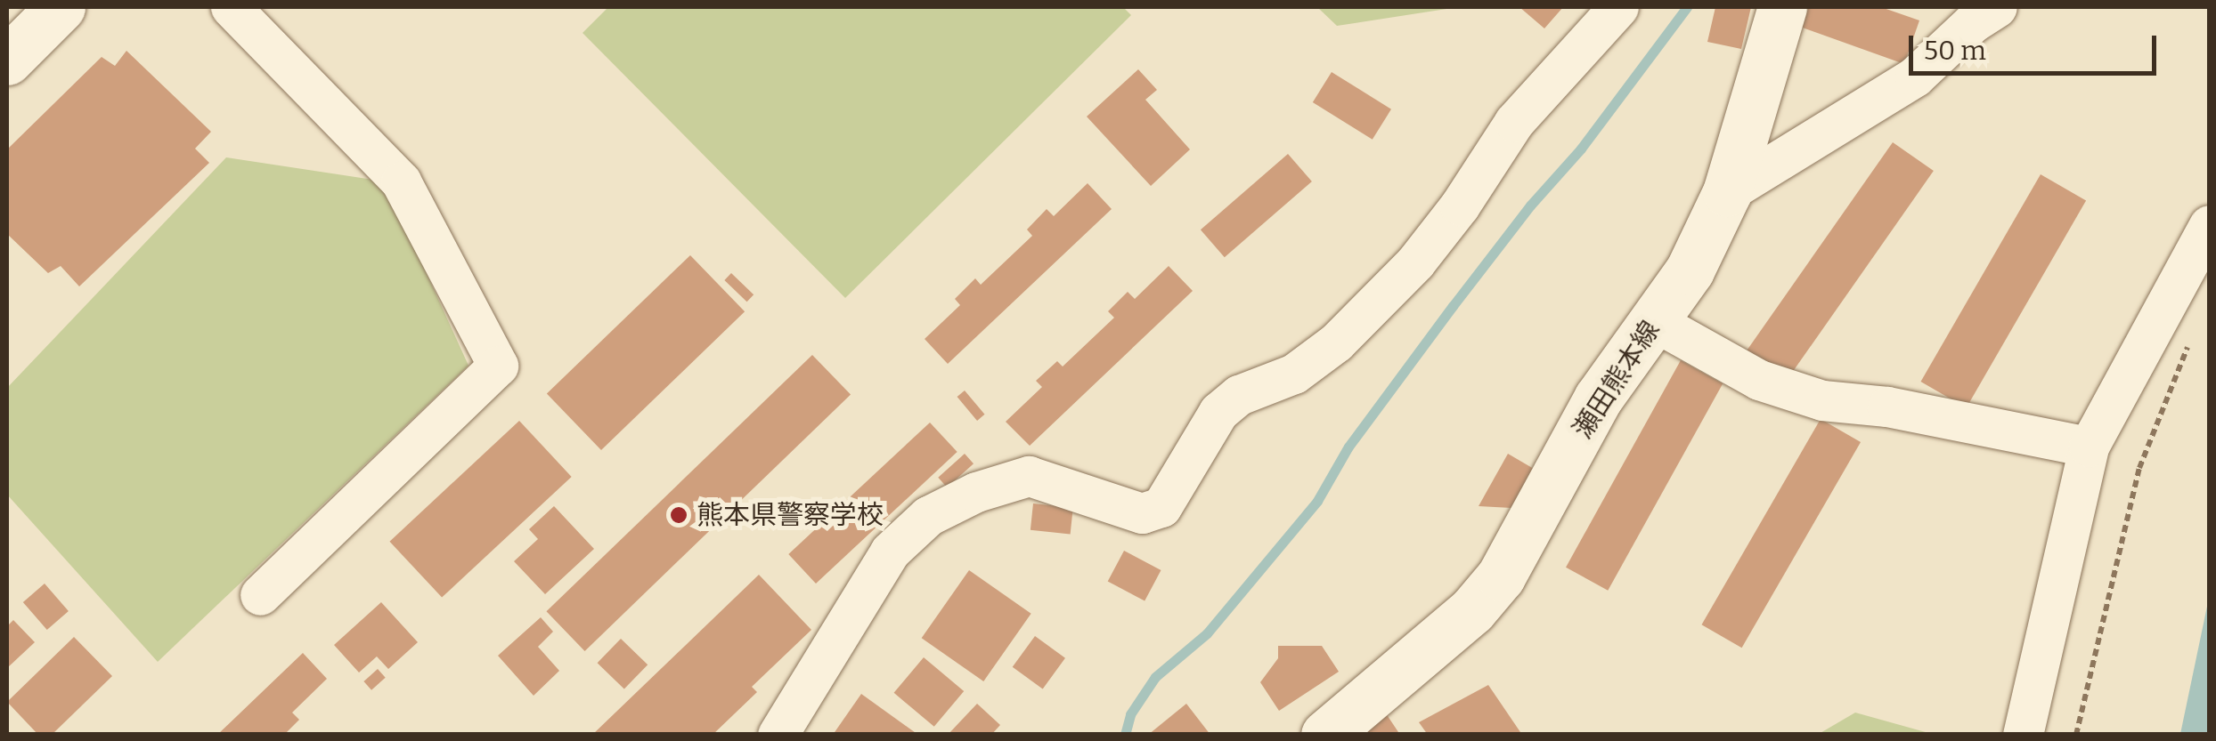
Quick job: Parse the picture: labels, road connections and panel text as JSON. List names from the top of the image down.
{
  "streets": {
    "main road": ["瀬田熊本線"]
  },
  "places": ["熊本県警察学校"],
  "scale_bar": "50 m"
}
